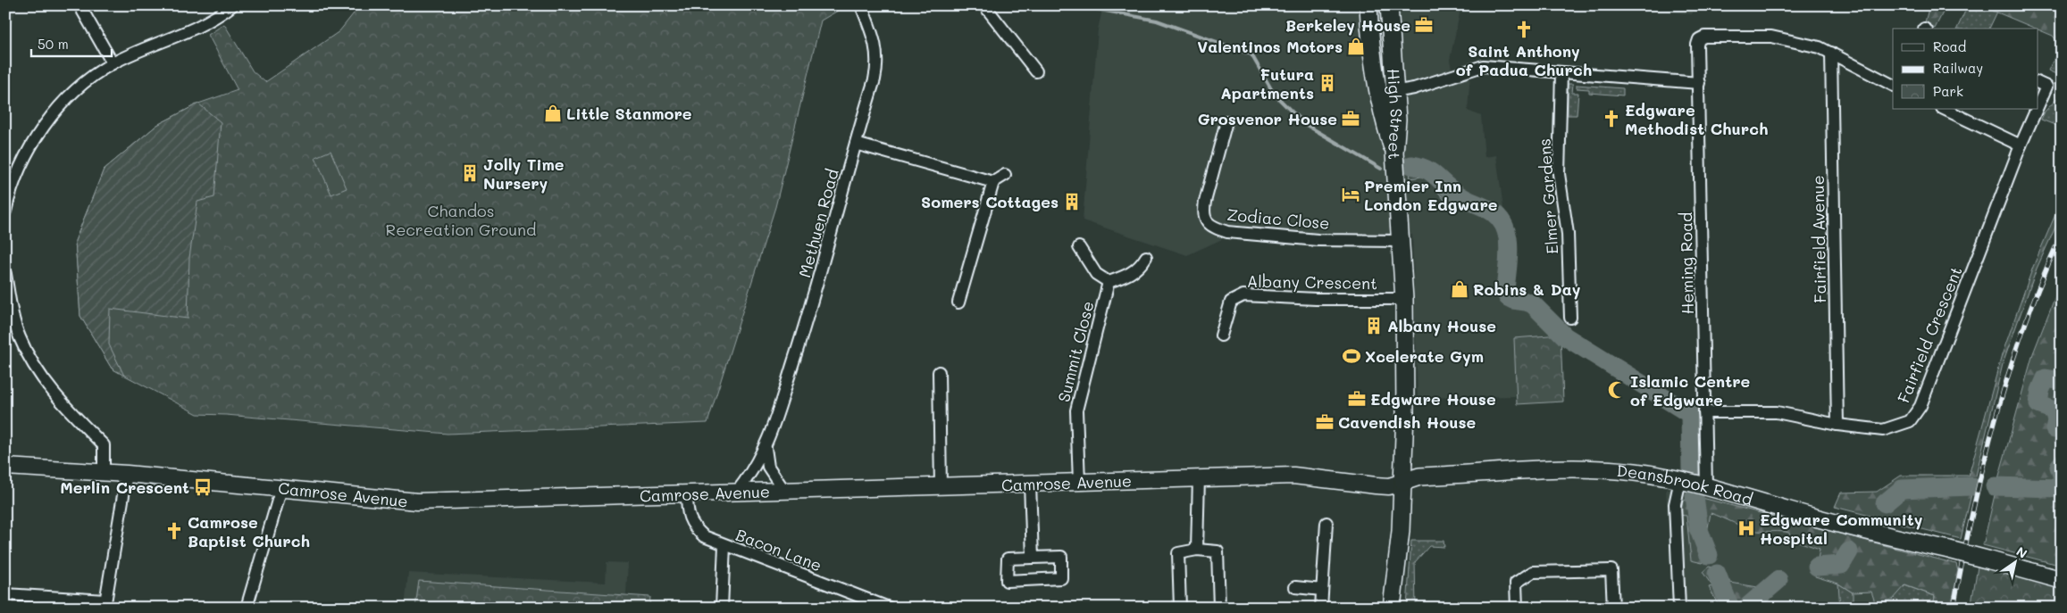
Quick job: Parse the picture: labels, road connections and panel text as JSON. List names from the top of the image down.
{
  "streets": {
    "main road": ["High Street", "Deansbrook Road"],
    "street": [
      "Elmer Gardens",
      "Zodiac Close",
      "Methuen Road",
      "Fairfield Avenue",
      "Heming Road",
      "Albany Crescent",
      "Fairfield Crescent",
      "Summit Close",
      "Camrose Avenue",
      "Bacon Lane"
    ]
  },
  "crossings": [
    ["Methuen Road", "Camrose Avenue"],
    ["Fairfield Avenue", "Heming Road"],
    ["Fairfield Avenue", "Fairfield Crescent"],
    ["Heming Road", "Fairfield Crescent"],
    ["Heming Road", "Deansbrook Road"],
    ["Summit Close", "Camrose Avenue"],
    ["Camrose Avenue", "Deansbrook Road"],
    ["Camrose Avenue", "Bacon Lane"]
  ],
  "parks": ["Chandos Recreation Ground"],
  "places": {
    "office": [
      "Berkeley House",
      "Grosvenor House",
      "Edgware House",
      "Cavendish House"
    ],
    "church": ["Saint Anthony of Padua Church", "Edgware Methodist Church", "Camrose Baptist Church"],
    "shop": ["Valentinos Motors", "Little Stanmore", "Robins & Day"],
    "building": [
      "Futura Apartments",
      "Jolly Time Nursery",
      "Somers Cottages",
      "Albany House"
    ],
    "hotel": ["Premier Inn London Edgware"],
    "sports": ["Xcelerate Gym"],
    "mosque": ["Islamic Centre of Edgware"],
    "bus stop": ["Merlin Crescent"],
    "hospital": ["Edgware Community Hospital"]
  },
  "legend": ["Road", "Railway", "Park"],
  "scale_bar": "50 m",
  "north": "top right"
}
